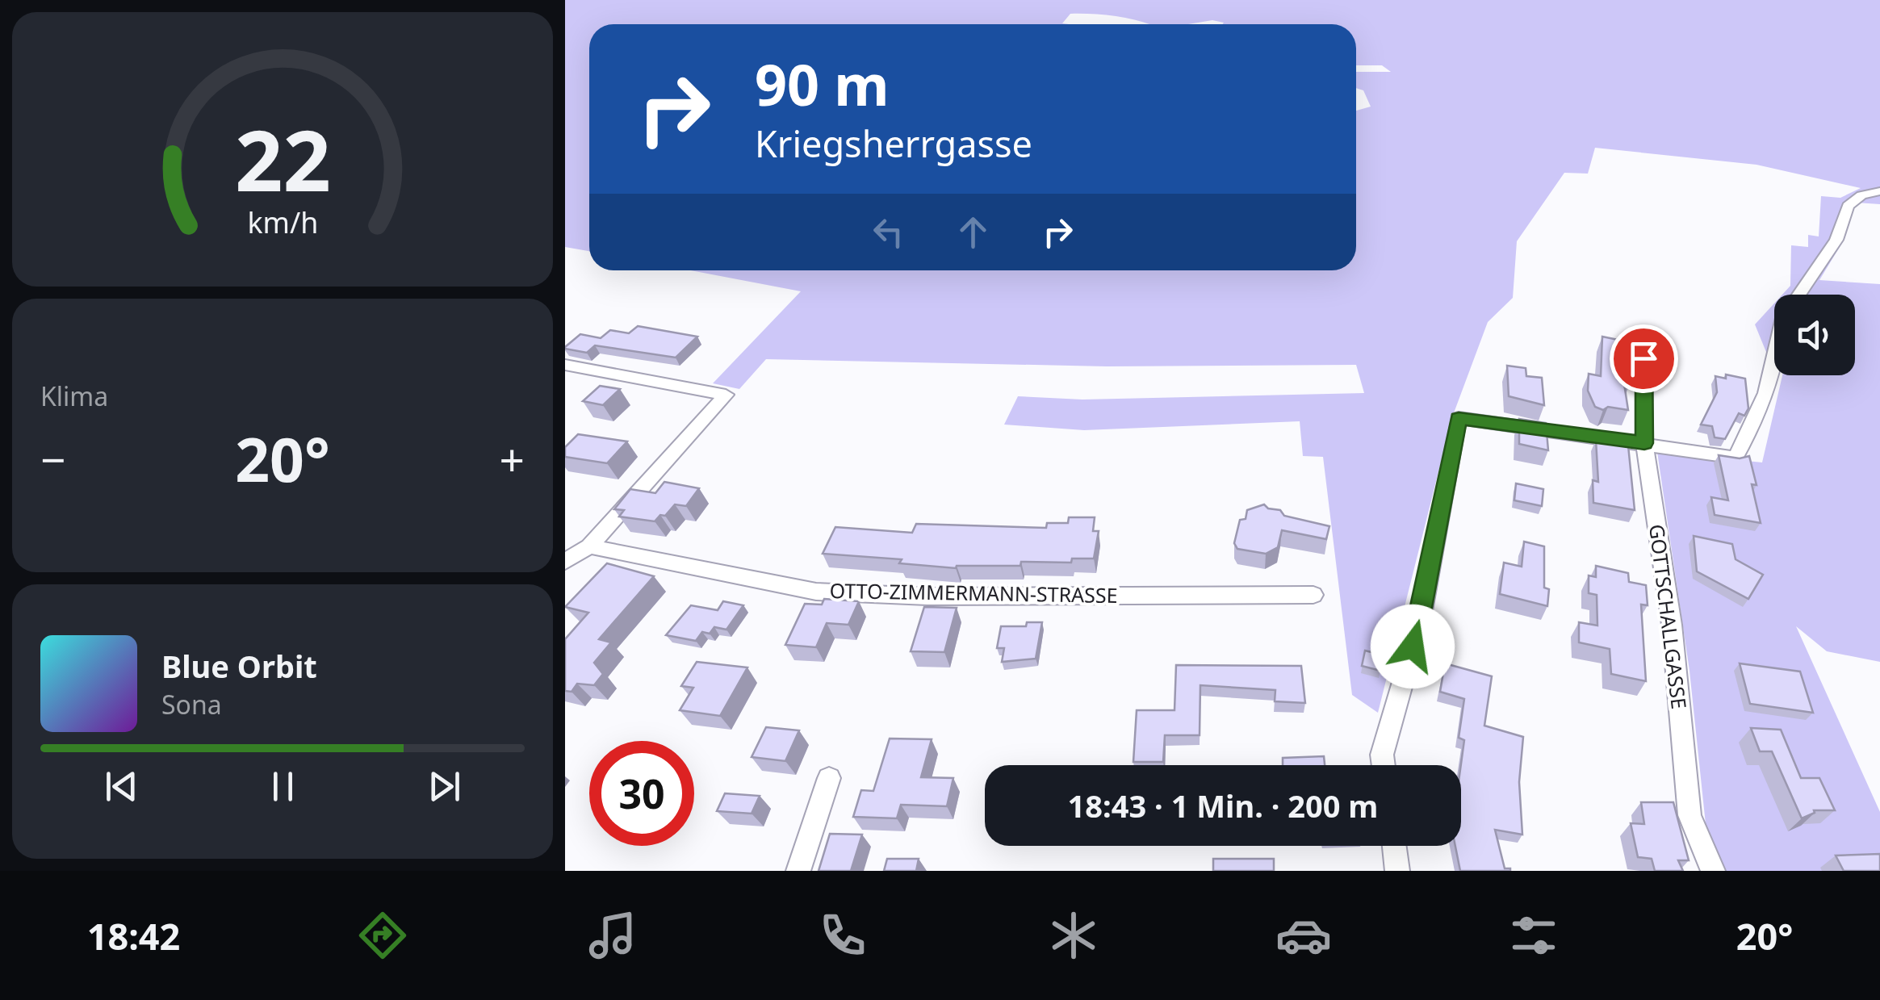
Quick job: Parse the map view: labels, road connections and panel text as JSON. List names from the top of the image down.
{
  "streets": {
    "street": ["OTTO-ZIMMERMANN-STRASSE", "GOTTSCHALLGASSE"]
  },
  "page": {
    "turn": ["90 m", "Kriegsherrgasse"],
    "tile": "Klima",
    "heat": ["−", "20°", "+"],
    "song": ["Blue Orbit", "Sona"],
    "limit": "30",
    "trip": "18:43 · 1 Min. · 200 m",
    "tabs": ["18:42", "20°"],
    "gauge": ["22", "km/h"]
  }
}
